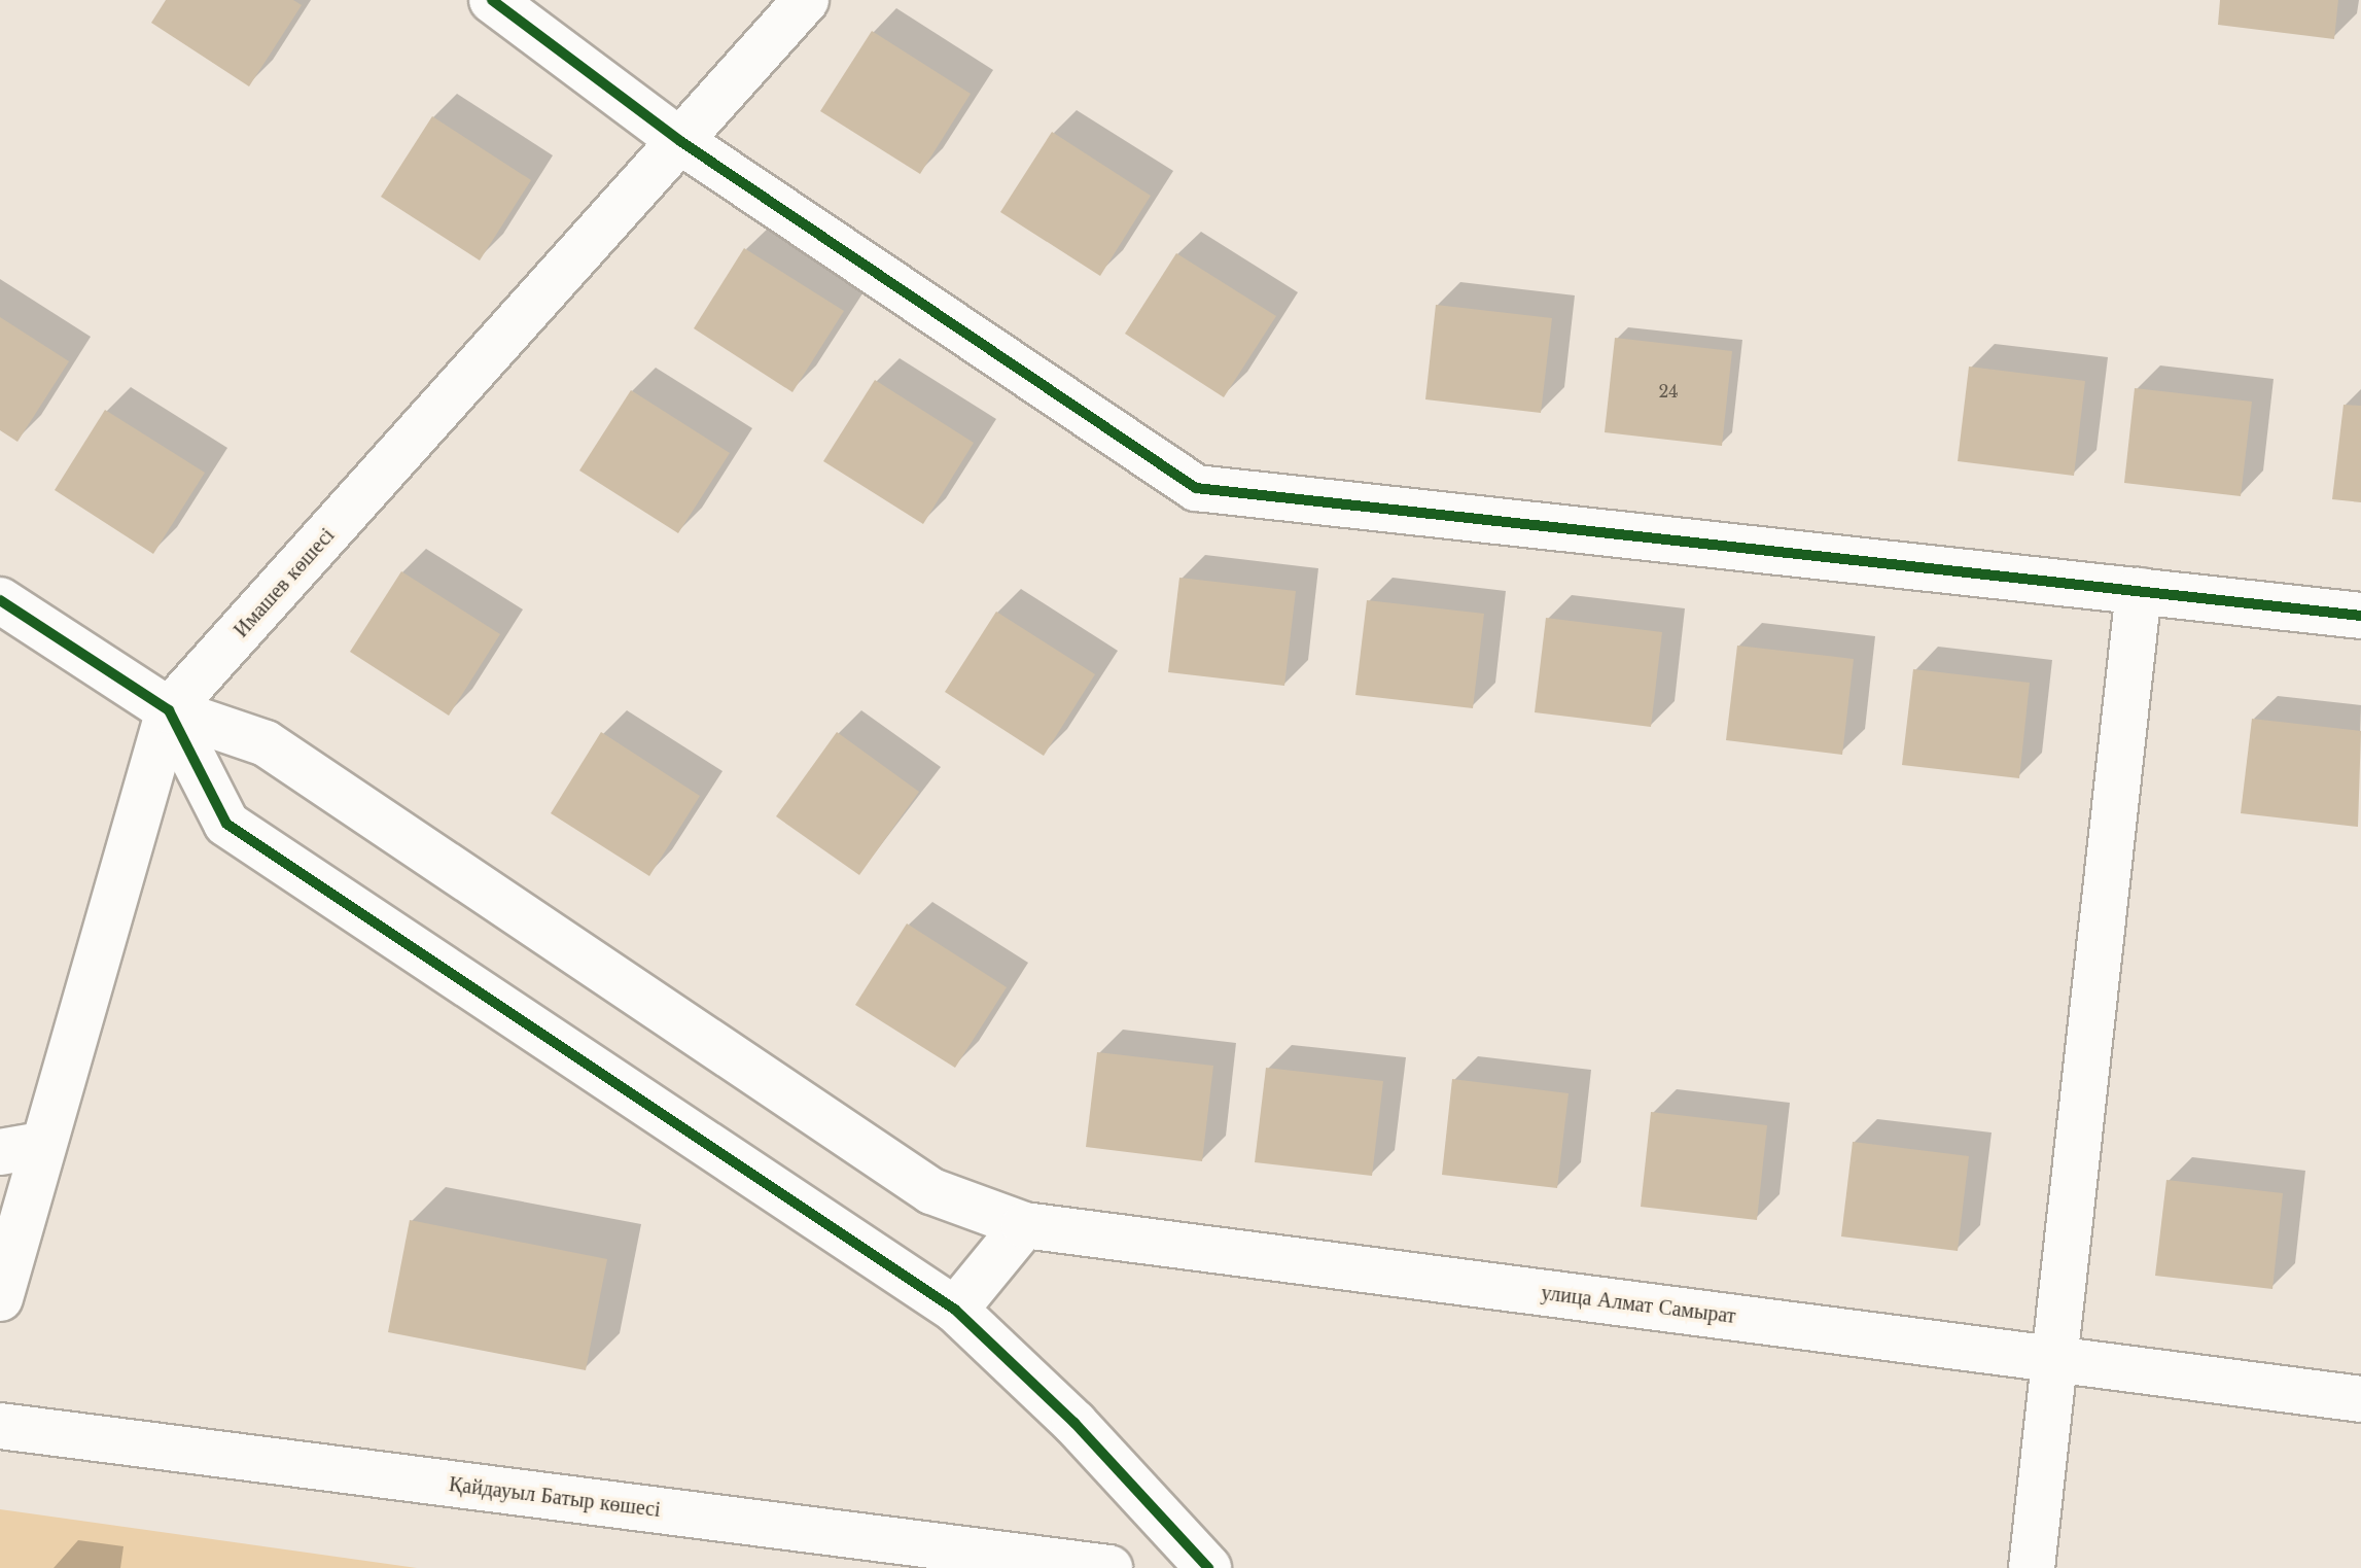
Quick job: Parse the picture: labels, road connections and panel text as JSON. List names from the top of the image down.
{
  "streets": {
    "street": ["Имашев көшесі", "улица Алмат Самырат", "Қайдауыл Батыр көшесі"]
  },
  "crossings": [
    ["Имашев көшесі", "улица Алмат Самырат"]
  ],
  "house_numbers": ["24"]
}
